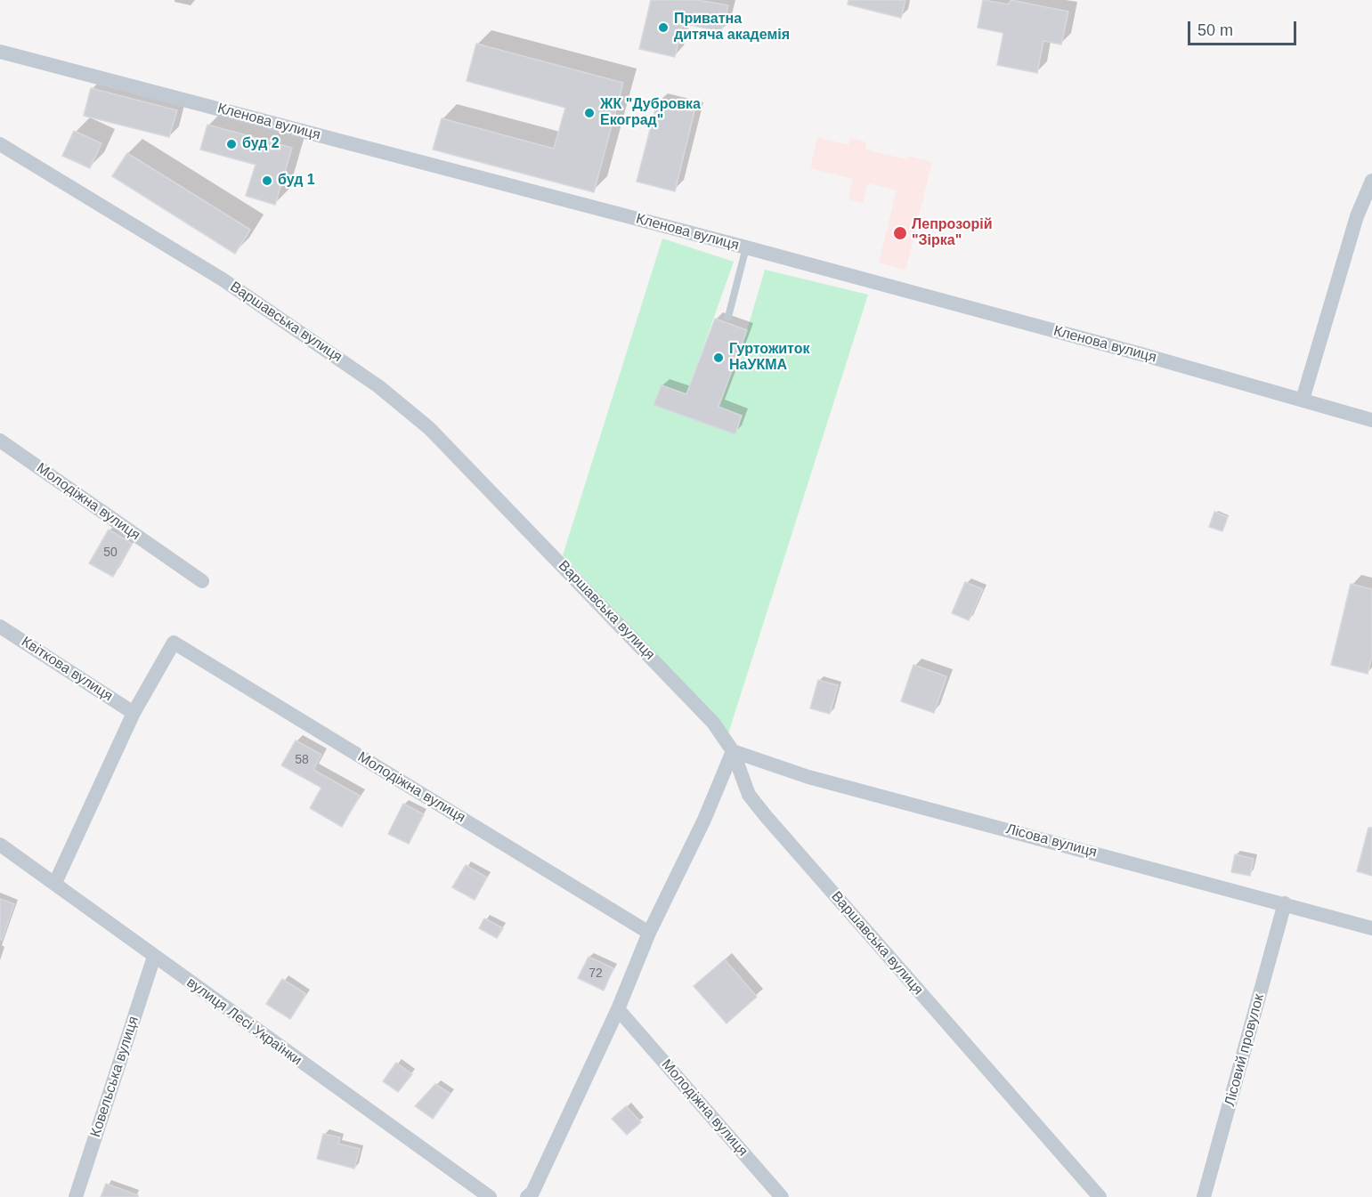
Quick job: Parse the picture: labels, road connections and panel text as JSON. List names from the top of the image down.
{
  "streets": {
    "street": [
      "Кленова вулиця",
      "Варшавська вулиця",
      "Молодіжна вулиця",
      "Квіткова вулиця",
      "Лісова вулиця",
      "вулиця Лесі Українки",
      "Лісовий провулок",
      "Ковельська вулиця"
    ]
  },
  "crossings": [
    ["Варшавська вулиця", "Лісова вулиця"],
    ["Молодіжна вулиця", "Квіткова вулиця"],
    ["Лісова вулиця", "Лісовий провулок"],
    ["вулиця Лесі Українки", "Ковельська вулиця"]
  ],
  "places": [
    "Приватна дитяча академiя",
    "ЖК \"Дубровка Екоград\"",
    "буд 2",
    "буд 1",
    "Лепрозорій \"Зірка\"",
    "Гуртожиток НаУКМА"
  ],
  "house_numbers": ["50", "58", "72"],
  "scale_bar": "50 m"
}
